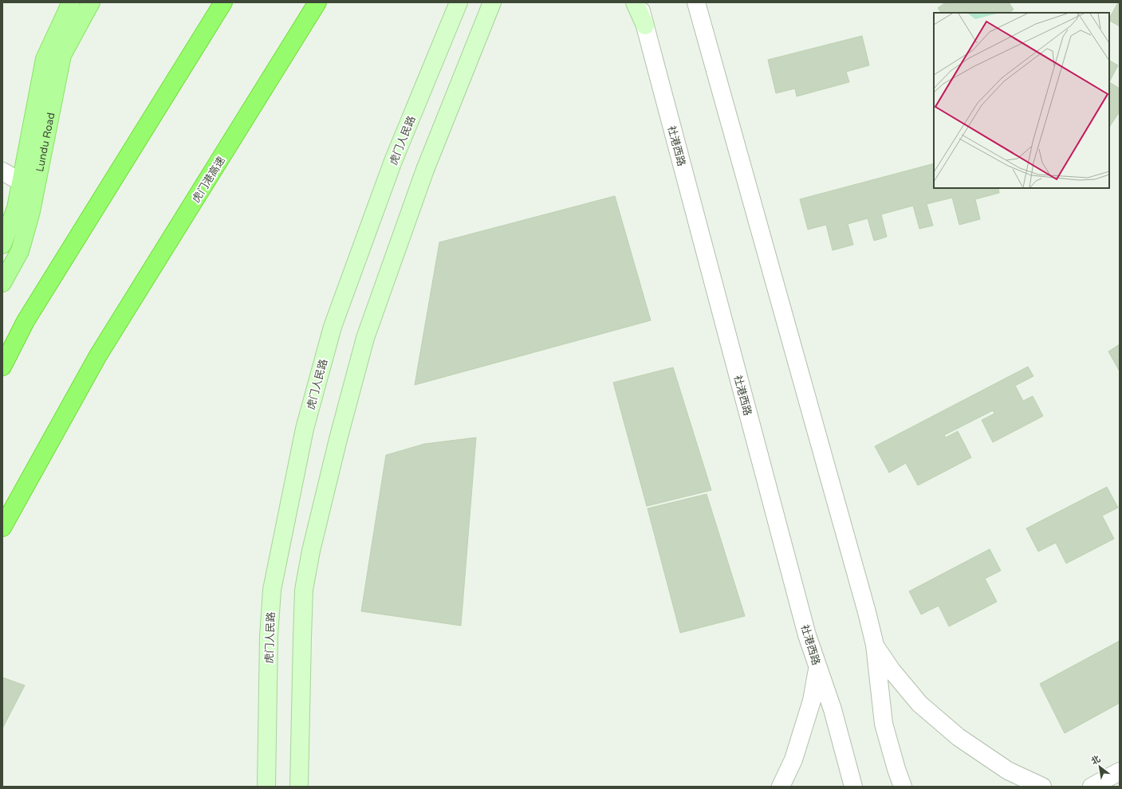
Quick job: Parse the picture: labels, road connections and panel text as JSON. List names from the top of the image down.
{
  "streets": {
    "highway": ["虎门港高速"],
    "main road": ["虎门人民路", "Lundu Road"],
    "street": ["社港西路"]
  },
  "north": "top left"
}
